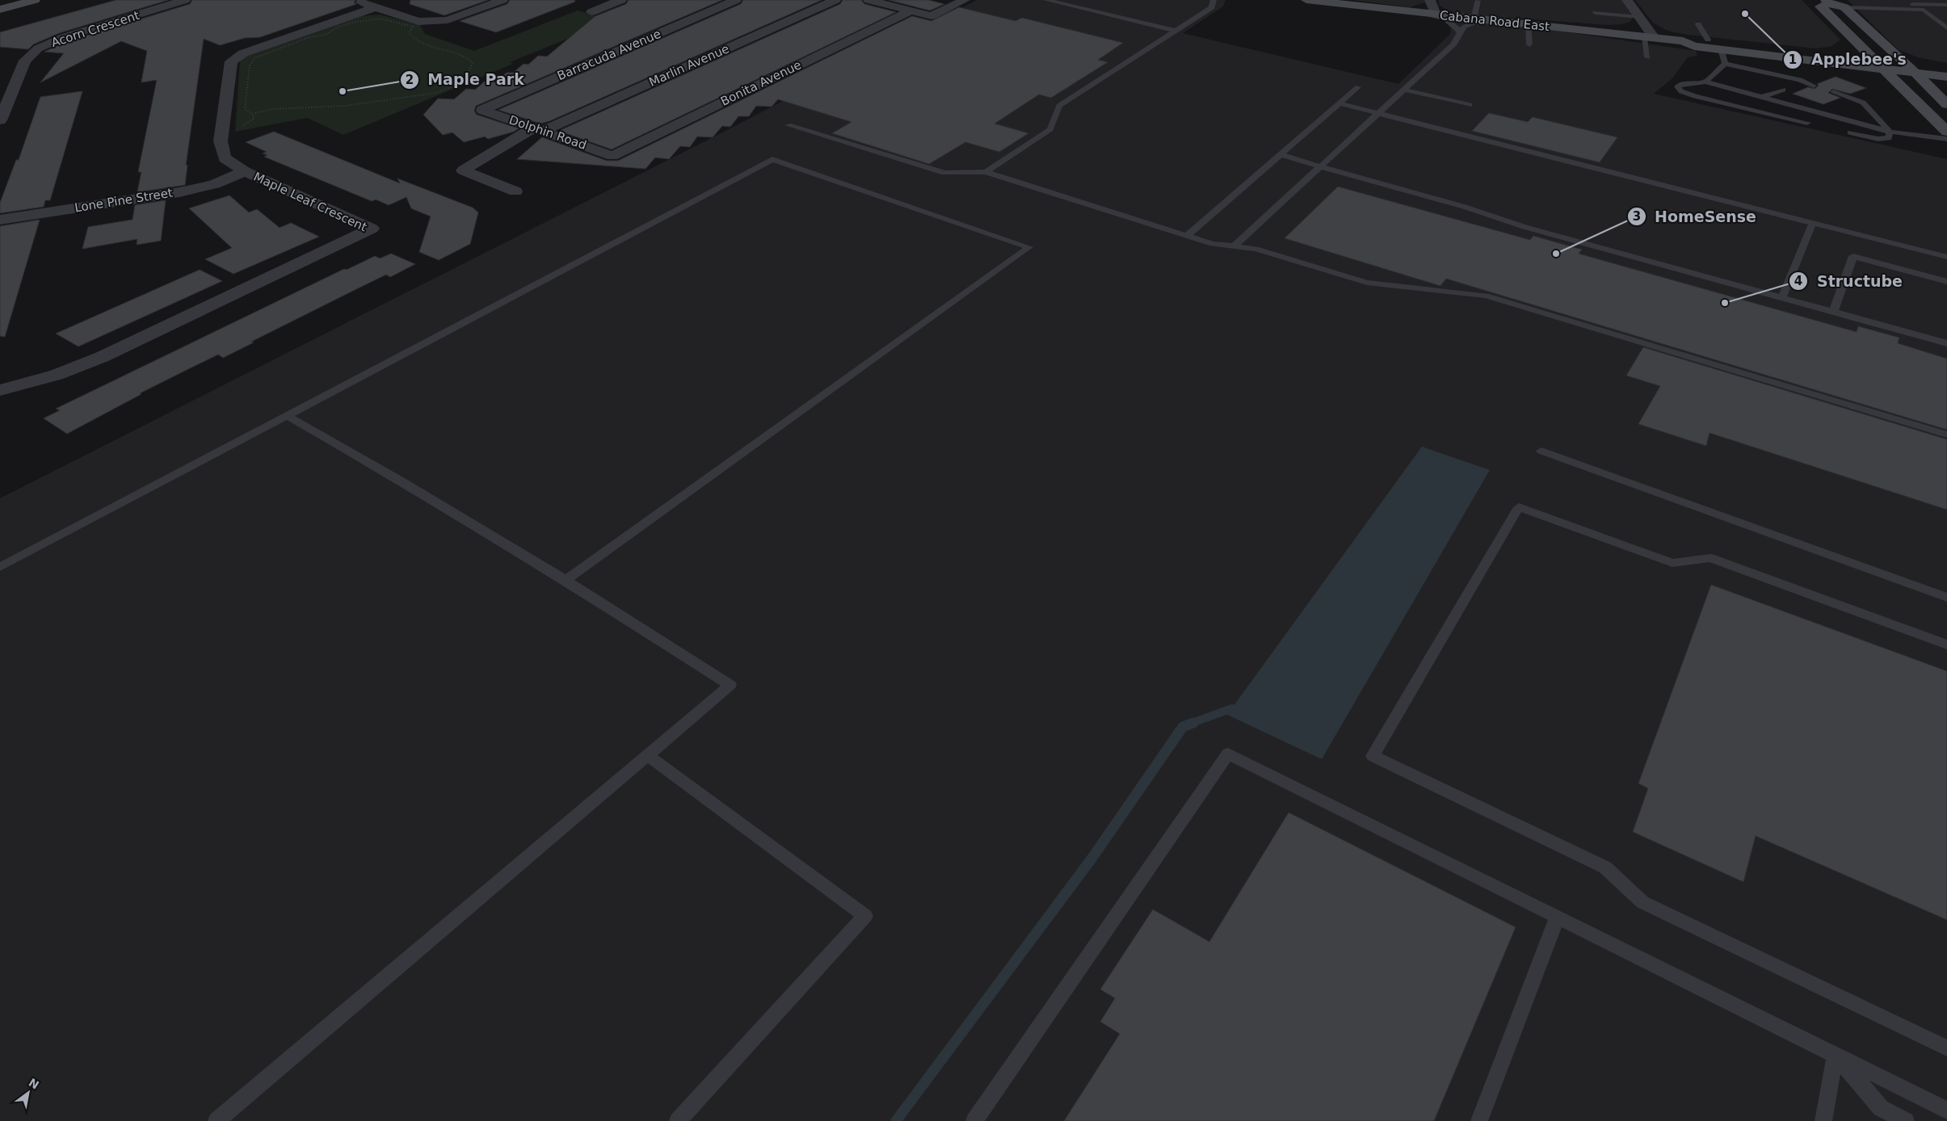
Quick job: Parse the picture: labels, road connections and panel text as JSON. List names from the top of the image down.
{
  "streets": {
    "main road": ["Cabana Road East"],
    "street": [
      "Acorn Crescent",
      "Barracuda Avenue",
      "Marlin Avenue",
      "Bonita Avenue",
      "Dolphin Road",
      "Lone Pine Street",
      "Maple Leaf Crescent"
    ]
  },
  "crossings": [
    ["Barracuda Avenue", "Dolphin Road"],
    ["Marlin Avenue", "Dolphin Road"],
    ["Bonita Avenue", "Dolphin Road"],
    ["Lone Pine Street", "Maple Leaf Crescent"]
  ],
  "places": [
    "Applebee's",
    "Maple Park",
    "HomeSense",
    "Structube"
  ],
  "north": "top right"
}
